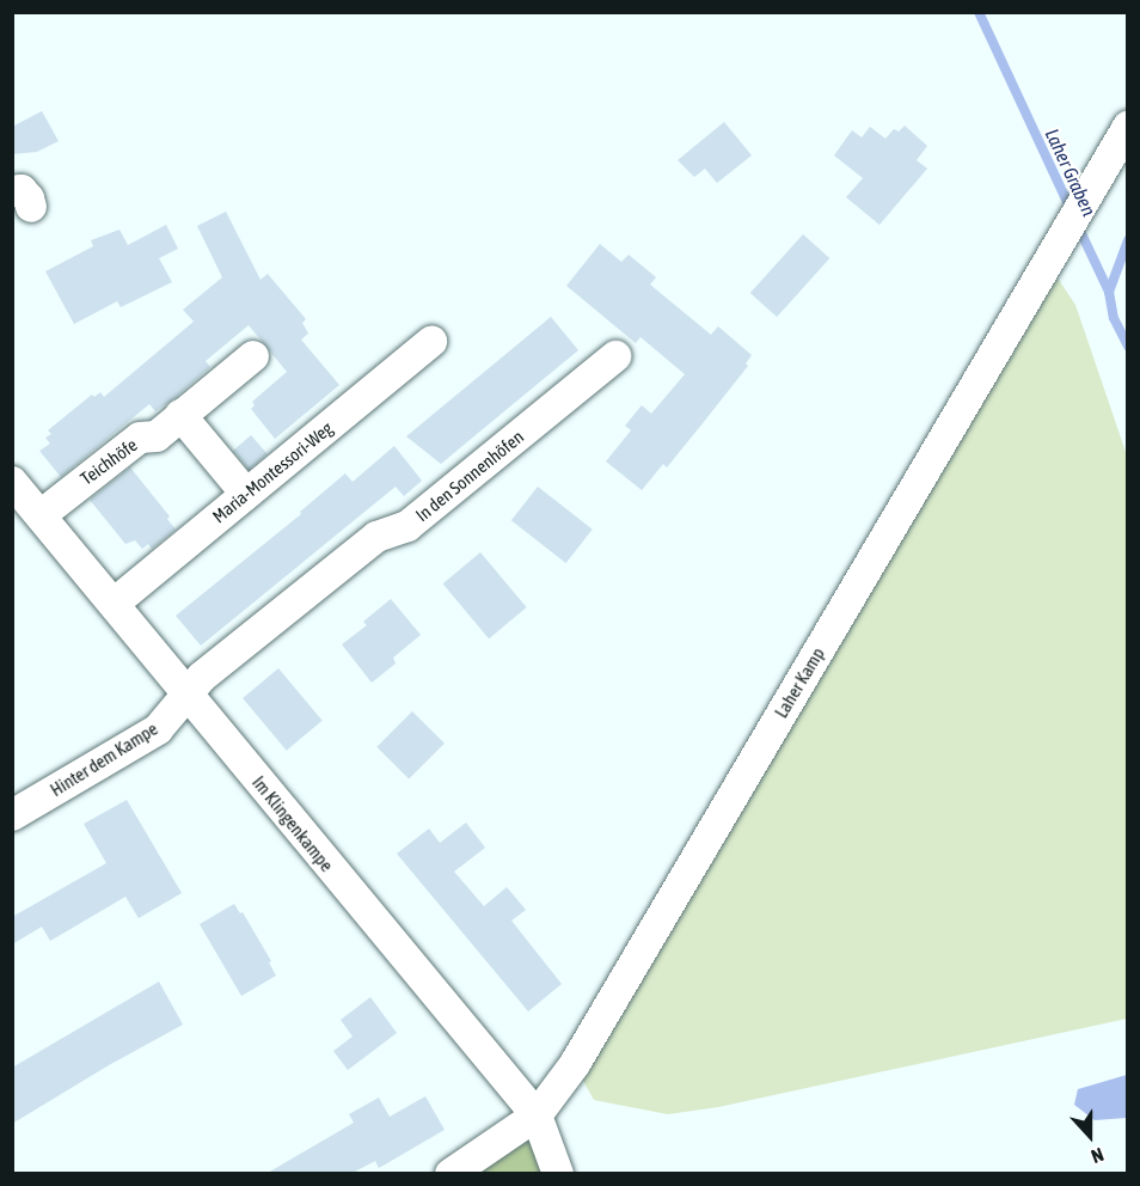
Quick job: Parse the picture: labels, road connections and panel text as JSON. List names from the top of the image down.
{
  "streets": {
    "street": [
      "Teichhöfe",
      "Maria-Montessori-Weg",
      "In den Sonnenhöfen",
      "Laher Kamp",
      "Hinter dem Kampe",
      "Im Klingenkampe"
    ]
  },
  "crossings": [
    ["Teichhöfe", "Im Klingenkampe"],
    ["Maria-Montessori-Weg", "Im Klingenkampe"],
    ["In den Sonnenhöfen", "Hinter dem Kampe"],
    ["In den Sonnenhöfen", "Im Klingenkampe"],
    ["Laher Kamp", "Im Klingenkampe"],
    ["Hinter dem Kampe", "Im Klingenkampe"]
  ],
  "water": ["Laher Graben"],
  "north": "bottom"
}
